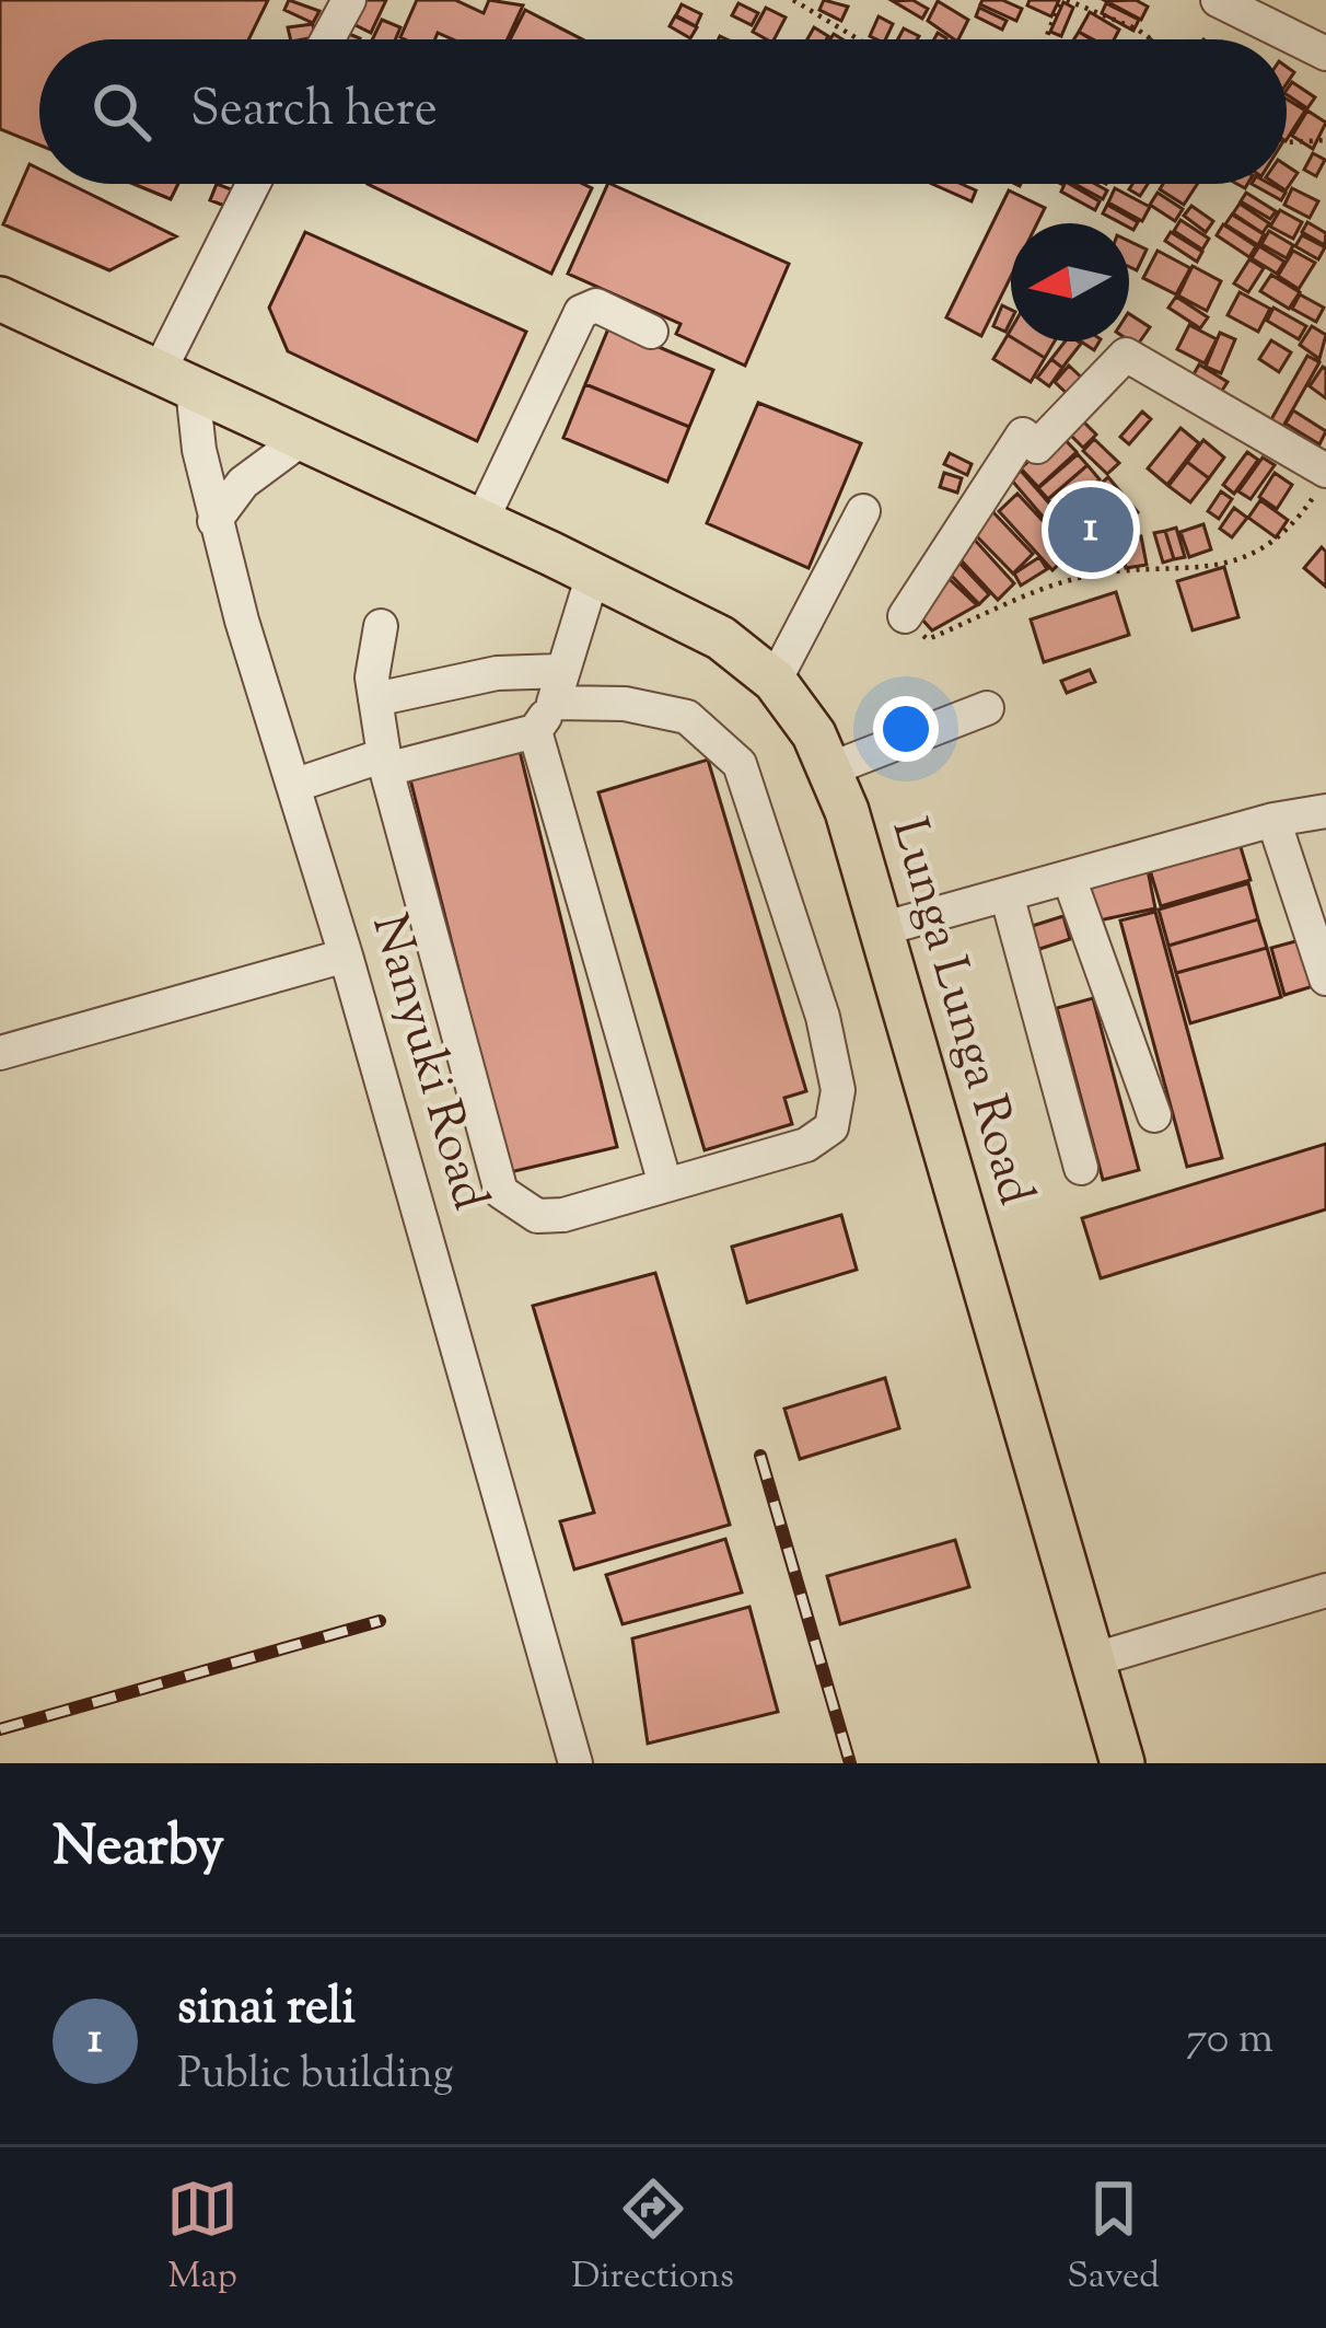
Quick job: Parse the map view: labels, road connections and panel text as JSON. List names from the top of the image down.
{
  "streets": {
    "main road": ["Lunga Lunga Road"],
    "street": ["Nanyuki Road"]
  },
  "crossings": [
    ["Lunga Lunga Road", "Nanyuki Road"]
  ],
  "north": "left",
  "page": {
    "search": "Search here",
    "pins": "1",
    "heading": "Nearby",
    "list": [
      {
        "mark": "1",
        "name": "sinai reli",
        "note": "Public building",
        "value": "70 m"
      }
    ],
    "nav": ["Map", "Directions", "Saved"]
  }
}
